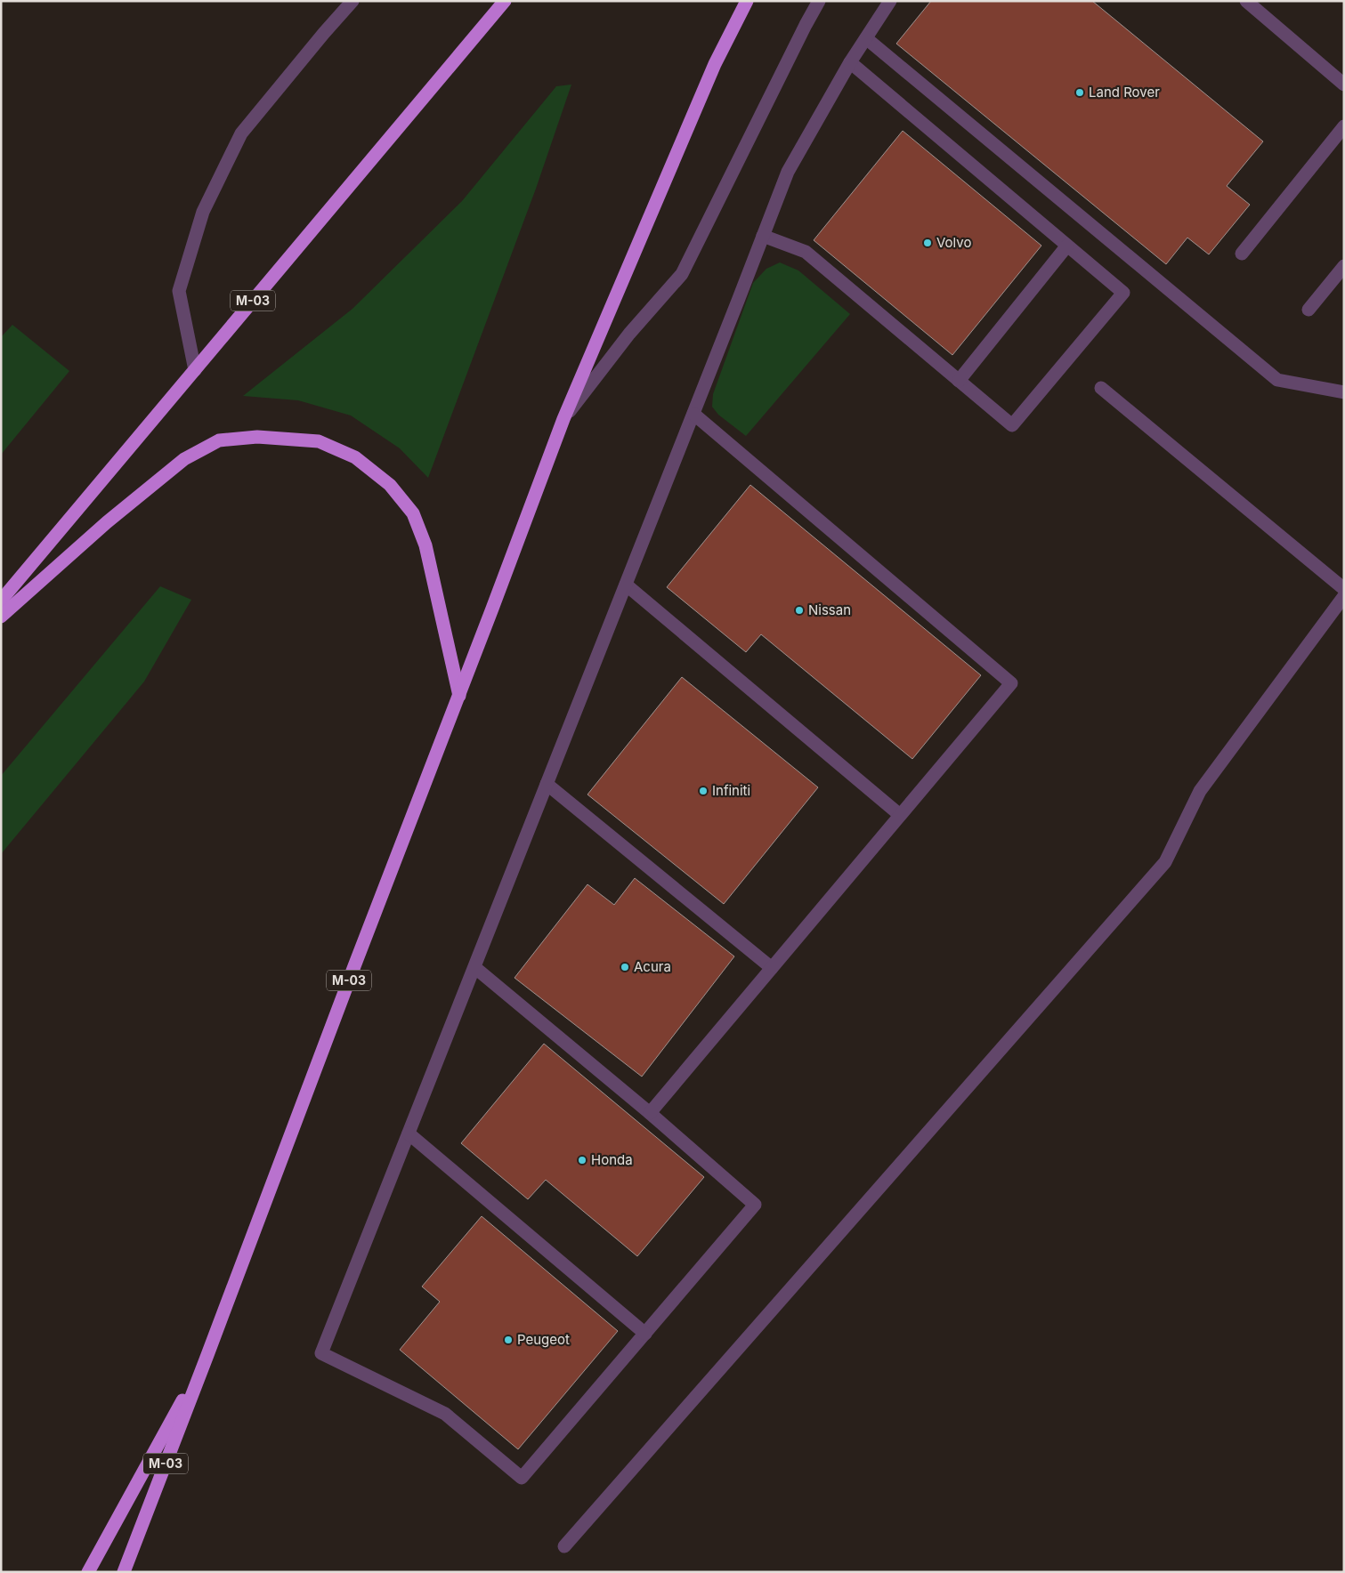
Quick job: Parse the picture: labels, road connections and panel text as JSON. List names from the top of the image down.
{
  "streets": {
    "highway": ["М-03"]
  },
  "places": [
    "Land Rover",
    "Volvo",
    "Nissan",
    "Infiniti",
    "Acura",
    "Honda",
    "Peugeot"
  ]
}
